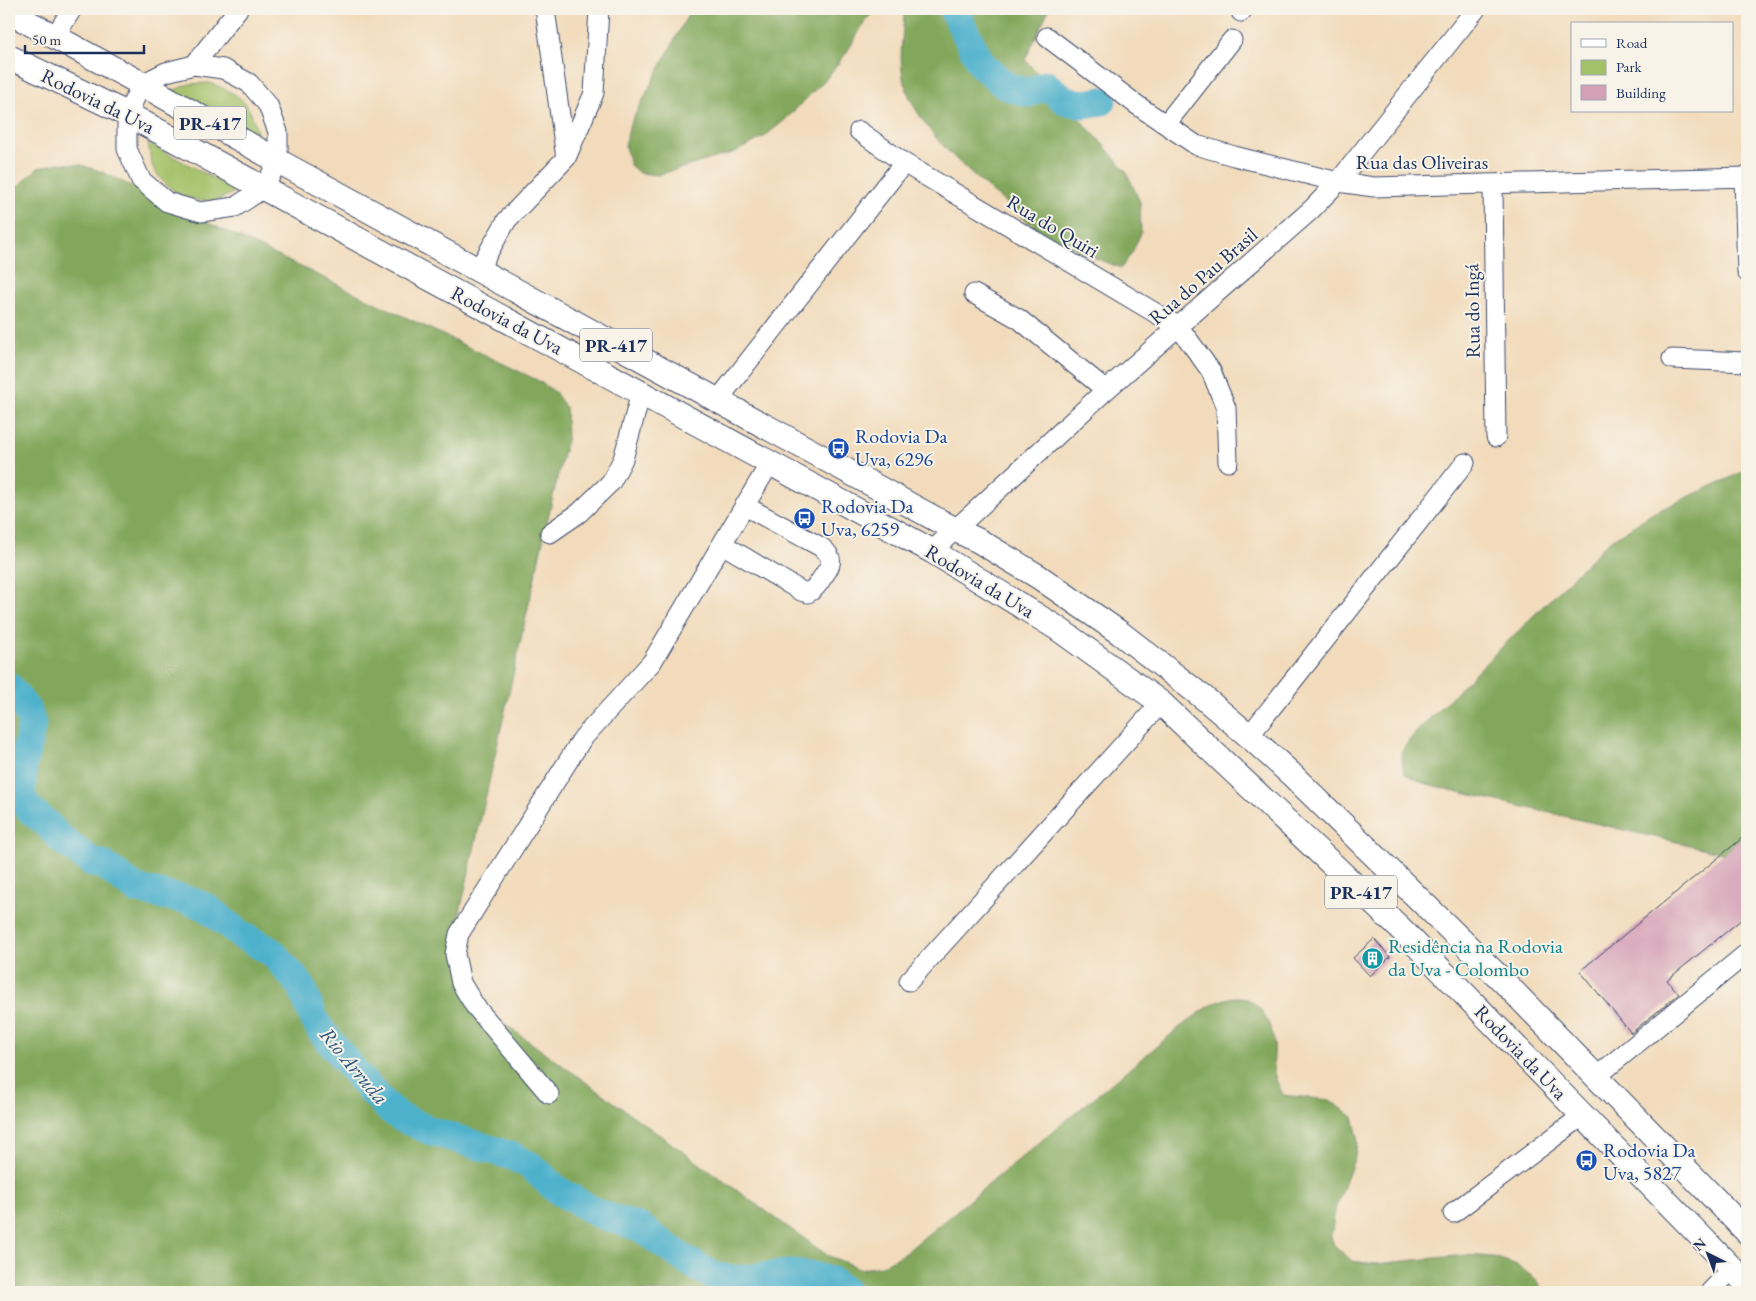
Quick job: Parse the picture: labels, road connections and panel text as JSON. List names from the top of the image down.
{
  "streets": {
    "main road": ["Rodovia da Uva", "PR-417"],
    "street": [
      "Rua das Oliveiras",
      "Rua do Quiri",
      "Rua do Pau Brasil",
      "Rua do Ingá"
    ]
  },
  "crossings": [
    ["Rodovia da Uva", "Rua do Pau Brasil"],
    ["Rua das Oliveiras", "Rua do Pau Brasil"],
    ["Rua das Oliveiras", "Rua do Ingá"],
    ["Rua do Quiri", "Rua do Pau Brasil"]
  ],
  "water": ["Rio Arruda"],
  "places": {
    "bus stop": ["Rodovia Da Uva, 6296", "Rodovia Da Uva, 6259", "Rodovia Da Uva, 5827"],
    "building": ["Residência na Rodovia da Uva - Colombo"]
  },
  "legend": ["Road", "Park", "Building"],
  "scale_bar": "50 m",
  "north": "top left"
}
